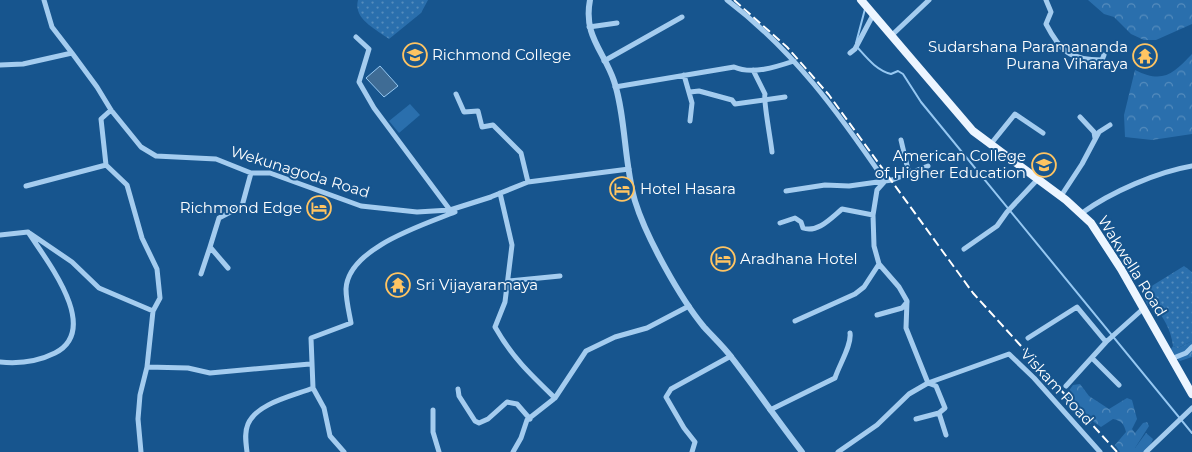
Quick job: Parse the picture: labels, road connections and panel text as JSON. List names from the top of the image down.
{
  "streets": {
    "main road": ["Wakwella Road"],
    "street": ["Wekunagoda Road", "Viskam Road"]
  },
  "places": {
    "school or university": ["Richmond College", "American College of Higher Education"],
    "temple": ["Sudarshana Paramananda Purana Viharaya", "Sri Vijayaramaya"],
    "hotel": ["Hotel Hasara", "Richmond Edge", "Aradhana Hotel"]
  }
}
